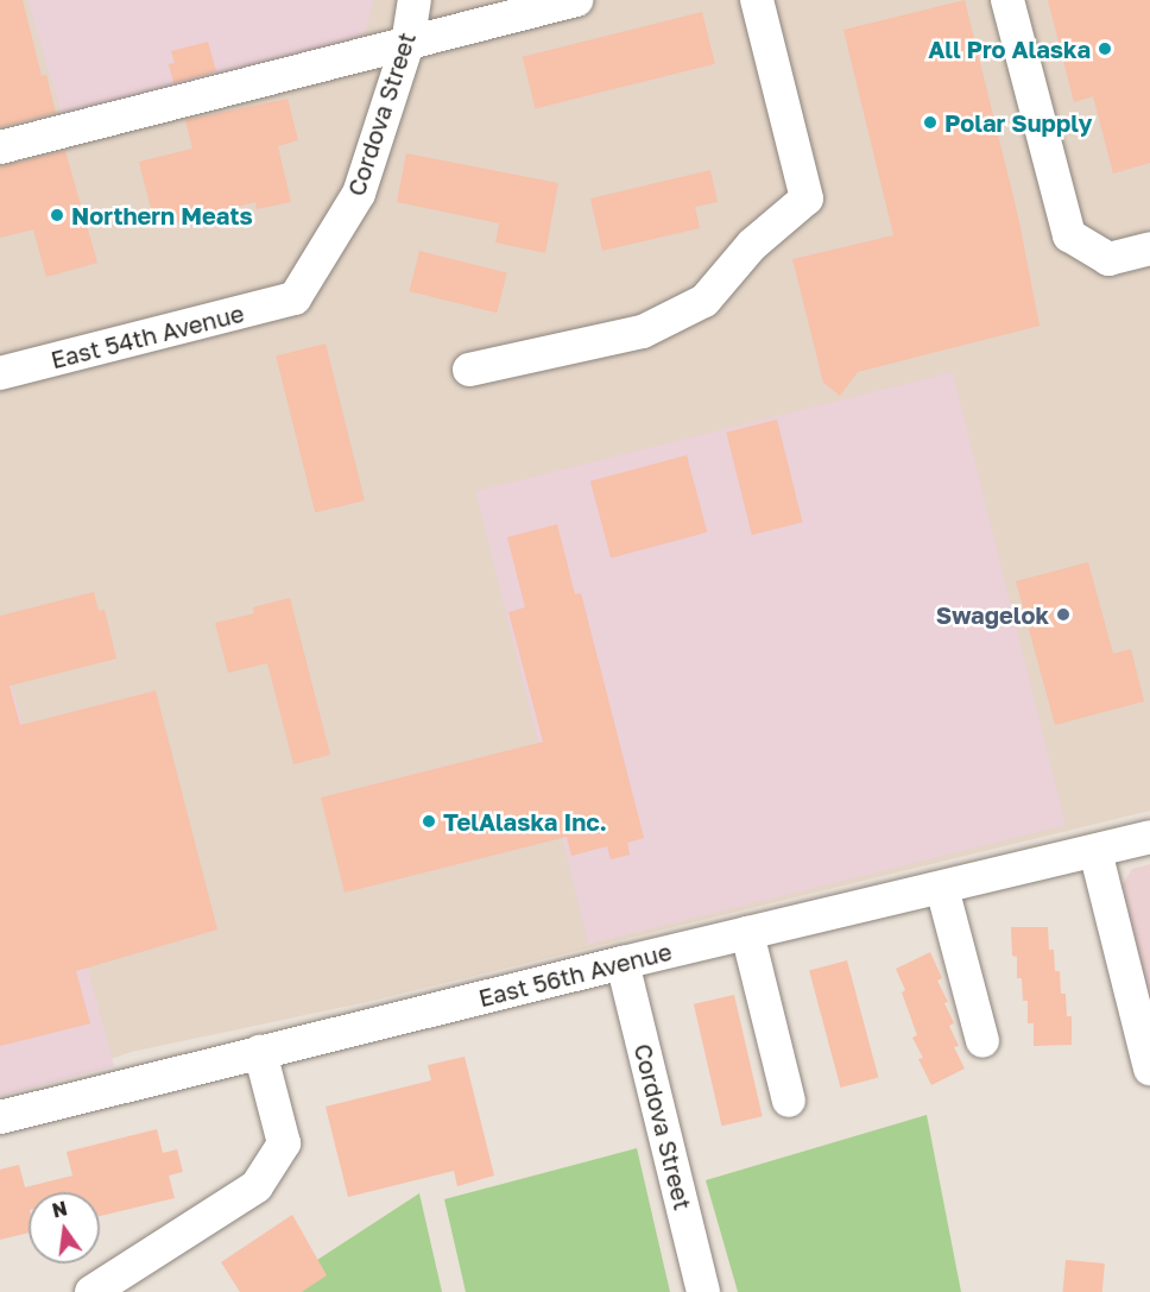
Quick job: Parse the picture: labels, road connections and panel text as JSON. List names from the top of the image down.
{
  "streets": {
    "street": ["Cordova Street", "East 54th Avenue", "East 56th Avenue"]
  },
  "crossings": [
    ["Cordova Street", "East 54th Avenue"],
    ["Cordova Street", "East 56th Avenue"]
  ],
  "places": [
    "All Pro Alaska",
    "Polar Supply",
    "Northern Meats",
    "Swagelok",
    "TelAlaska Inc."
  ],
  "north": "top"
}
